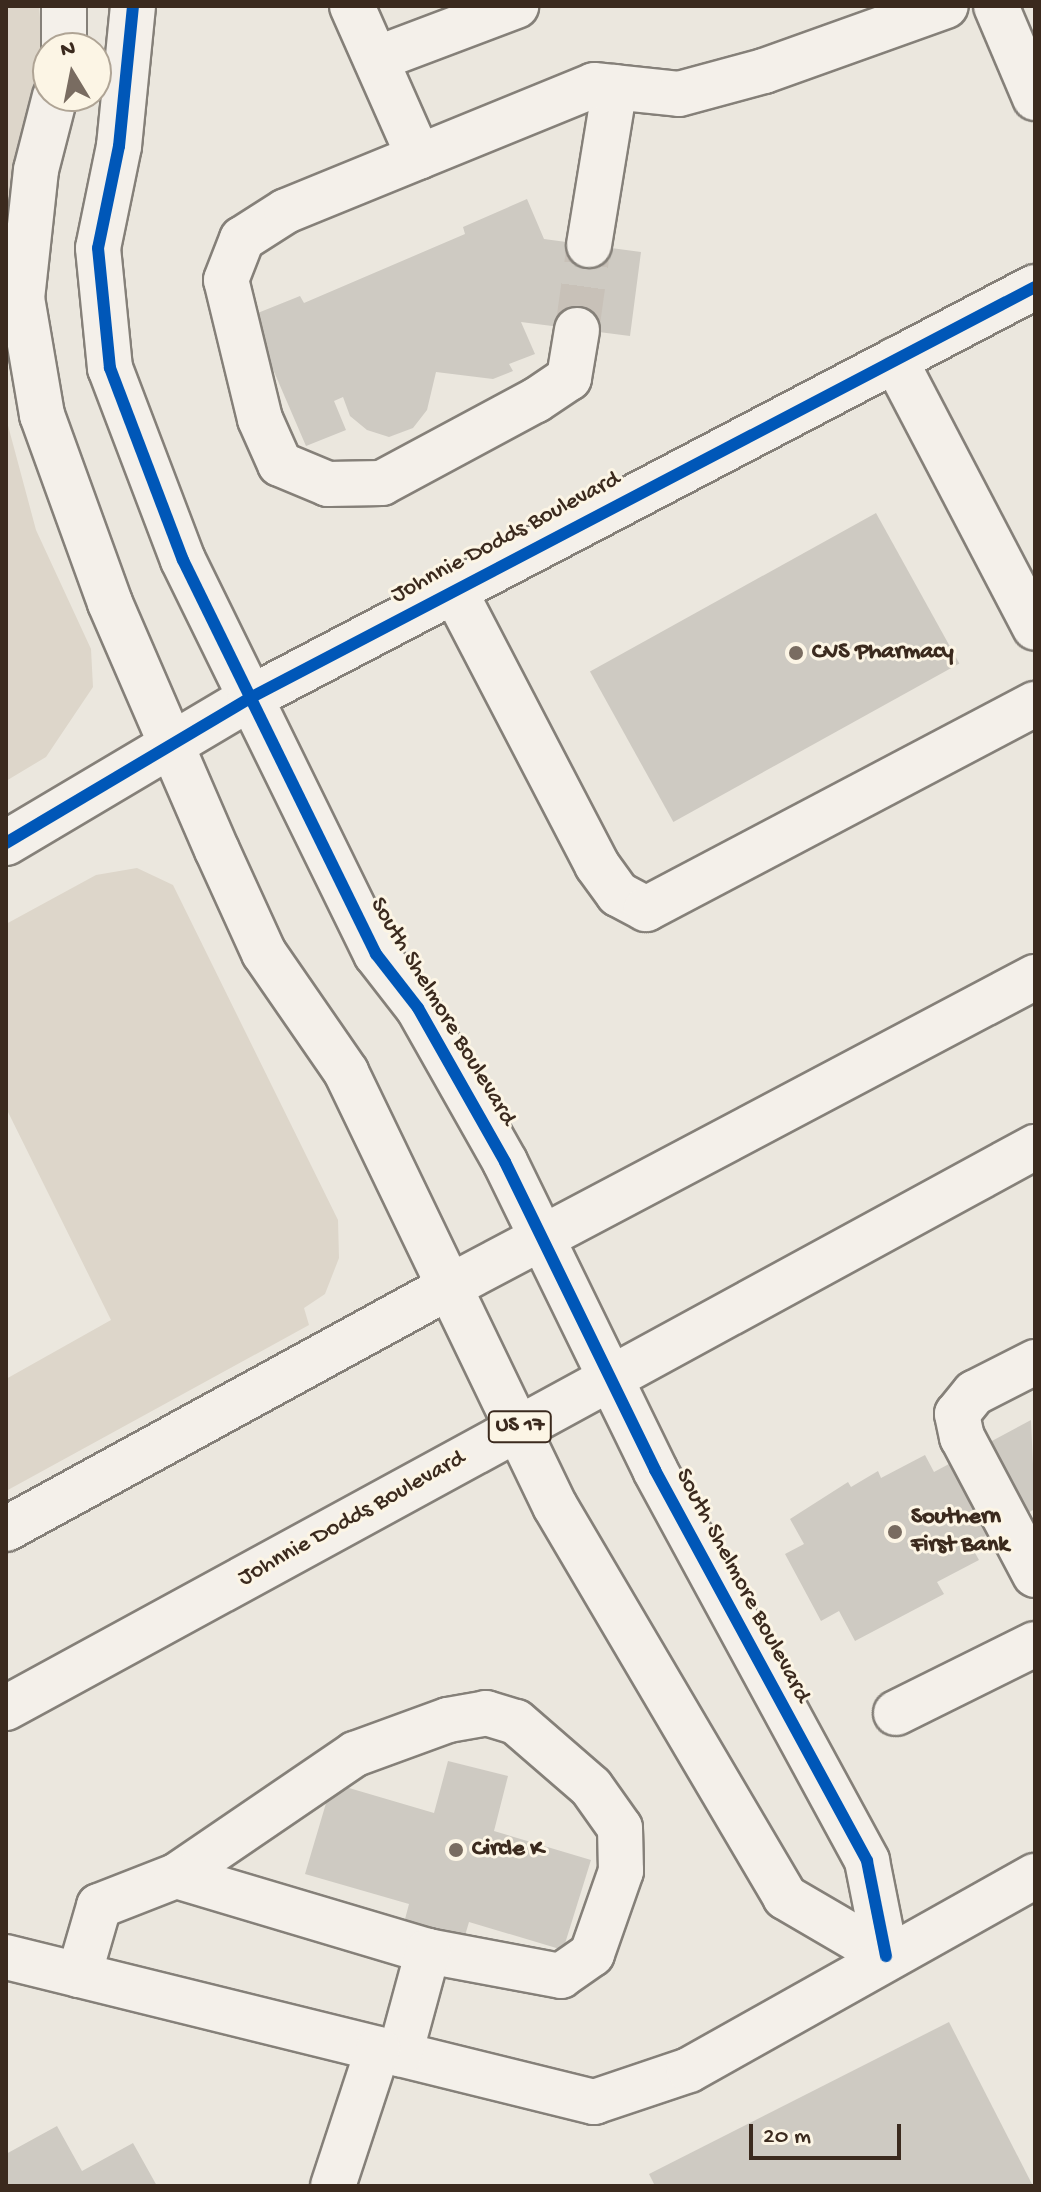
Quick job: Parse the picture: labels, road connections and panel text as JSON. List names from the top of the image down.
{
  "streets": {
    "main road": ["Johnnie Dodds Boulevard", "South Shelmore Boulevard", "US 17"]
  },
  "crossings": [
    ["Johnnie Dodds Boulevard", "South Shelmore Boulevard"]
  ],
  "places": ["CVS Pharmacy", "Southern First Bank", "Circle K"],
  "scale_bar": "20 m",
  "north": "top"
}
